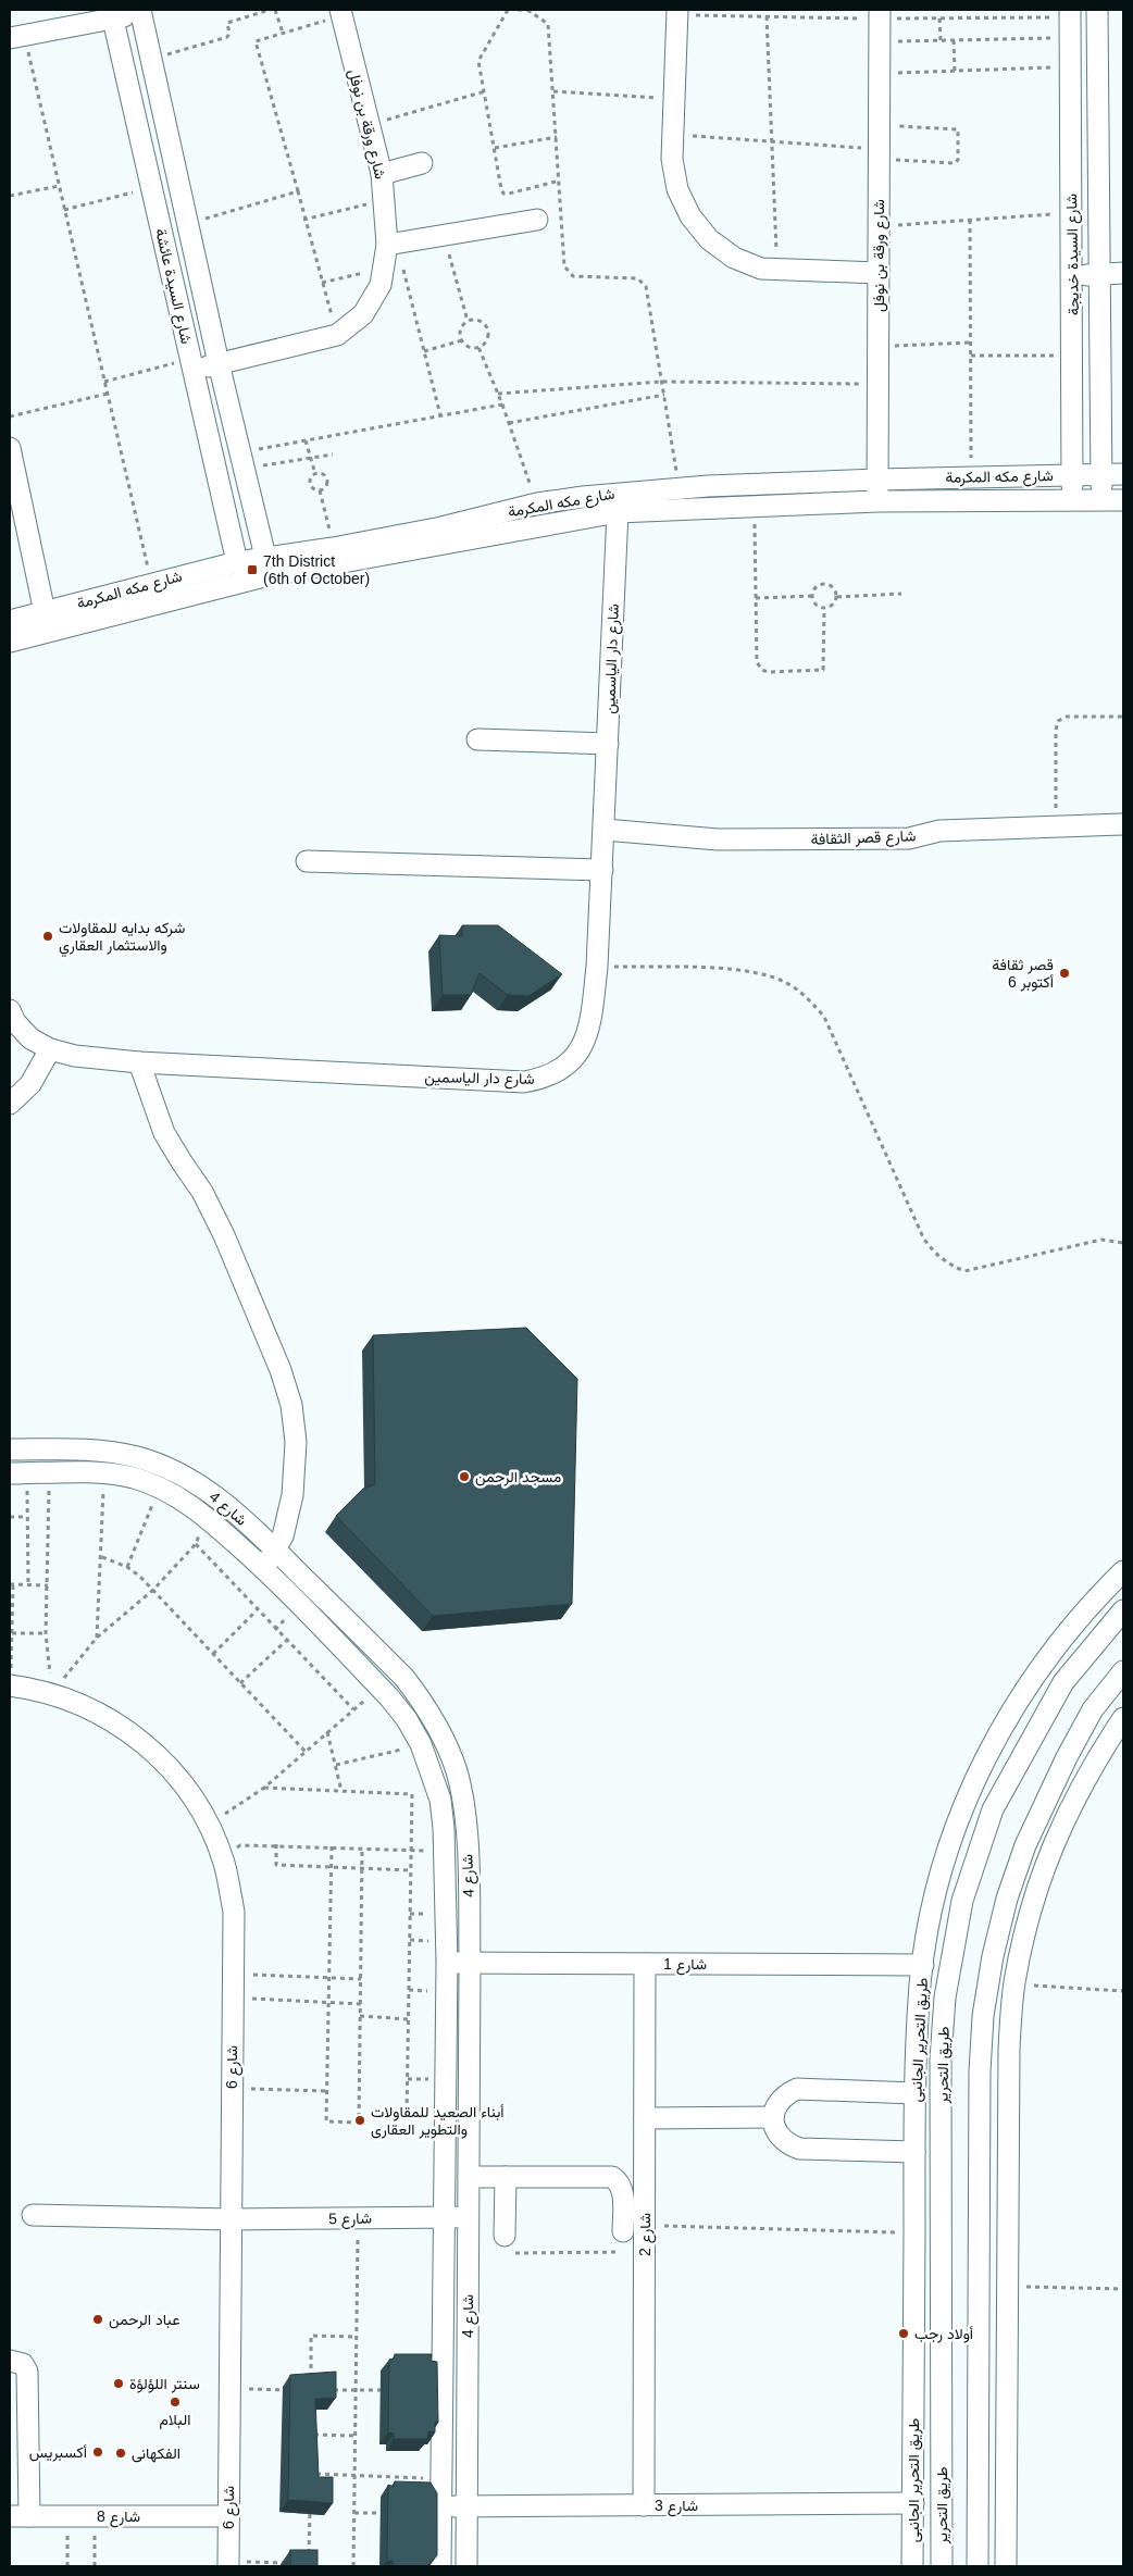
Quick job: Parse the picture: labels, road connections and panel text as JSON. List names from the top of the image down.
{
  "streets": {
    "street": [
      "شارع ورقة بن نوفل",
      "شارع السيدة خديجة",
      "شارع السيدة عائشة",
      "شارع مكه المكرمة",
      "شارع دار الياسمين",
      "شارع قصر الثقافة",
      "شارع 4",
      "شارع 1",
      "طريق التحرير الجانبى",
      "طريق التحرير",
      "شارع 6",
      "شارع 5",
      "شارع 2",
      "شارع 3",
      "شارع 8"
    ]
  },
  "crossings": [
    ["شارع ورقة بن نوفل", "شارع السيدة عائشة"],
    ["شارع ورقة بن نوفل", "شارع مكه المكرمة"],
    ["شارع السيدة خديجة", "شارع مكه المكرمة"],
    ["شارع السيدة عائشة", "شارع مكه المكرمة"],
    ["شارع مكه المكرمة", "شارع دار الياسمين"],
    ["شارع دار الياسمين", "شارع قصر الثقافة"],
    ["شارع 4", "شارع 1"],
    ["شارع 4", "شارع 5"],
    ["شارع 4", "شارع 3"],
    ["شارع 1", "طريق التحرير الجانبى"],
    ["شارع 1", "شارع 2"],
    ["طريق التحرير الجانبى", "شارع 3"],
    ["شارع 6", "شارع 5"],
    ["شارع 6", "شارع 8"],
    ["شارع 2", "شارع 3"]
  ],
  "places": {
    "transit": ["7th District (6th of October)"],
    "other": [
      "شركه بدايه للمقاولات والاستثمار العقاري",
      "قصر ثقافة 6 أكتوبر",
      "مسجد الرحمن",
      "أبناء الصعيد للمقاولات والتطوير العقارى",
      "عباد الرحمن",
      "أولاد رجب",
      "سنتر اللؤلؤة",
      "البلام",
      "أكسبريس",
      "الفكهانى"
    ]
  }
}
